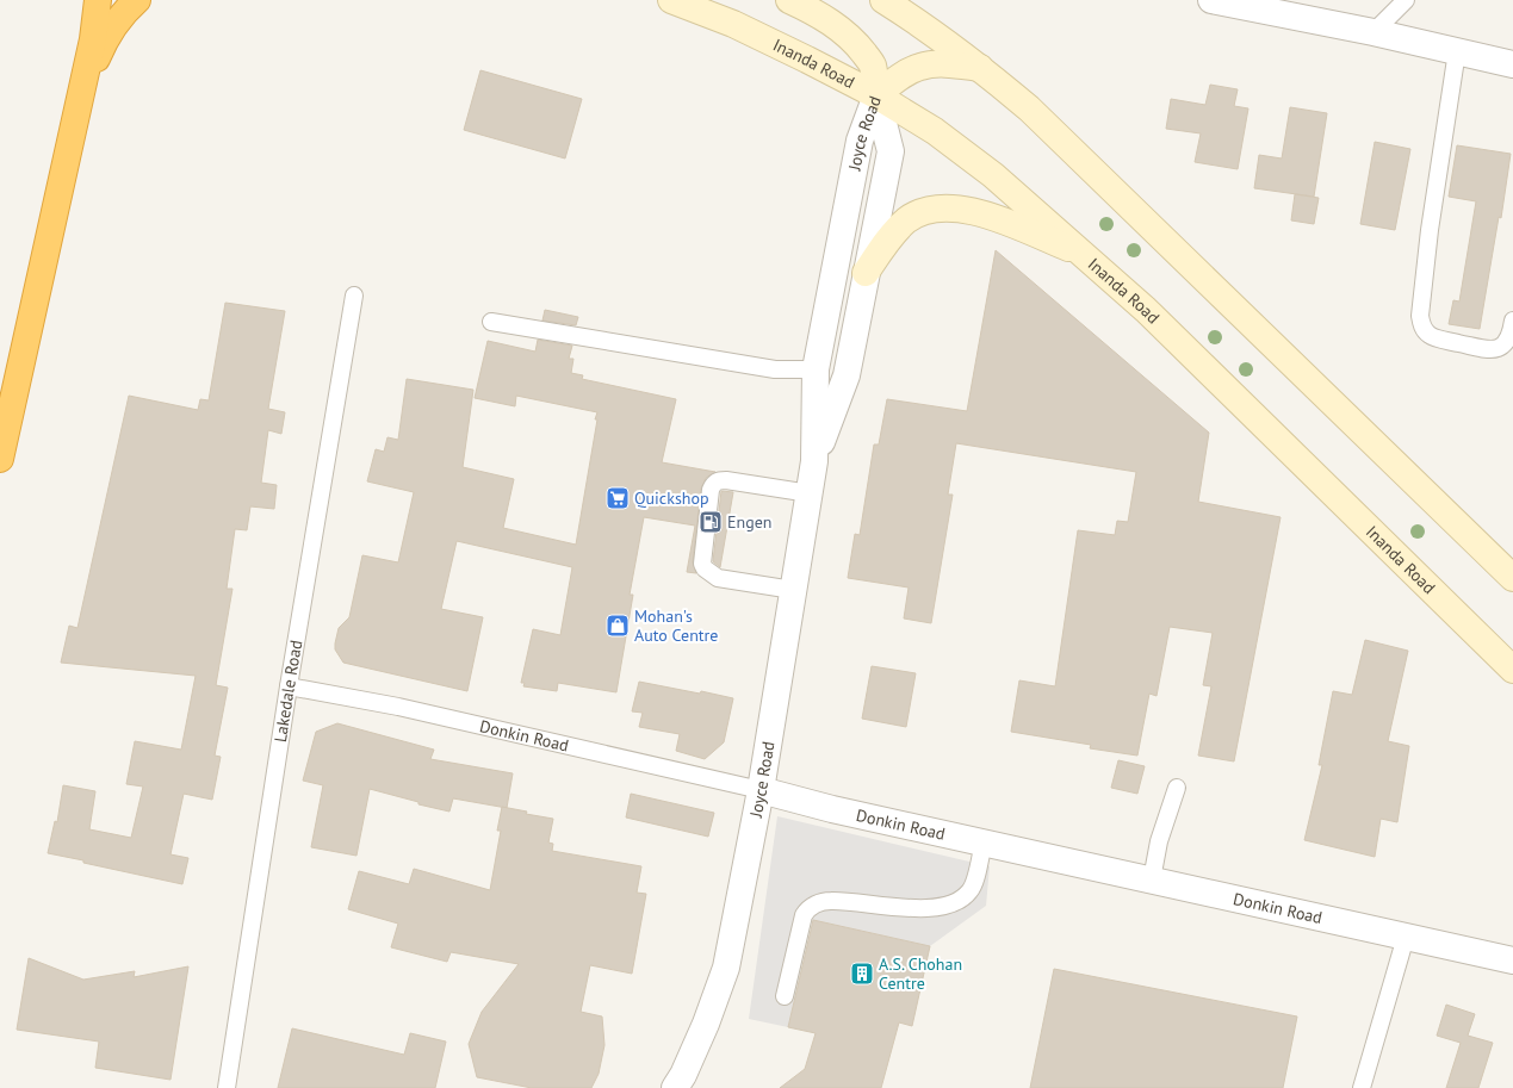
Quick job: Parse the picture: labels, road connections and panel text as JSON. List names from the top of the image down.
{
  "streets": {
    "main road": ["Inanda Road"],
    "street": ["Joyce Road", "Donkin Road"],
    "lane": ["Lakedale Road"]
  },
  "crossings": [
    ["Inanda Road", "Joyce Road"],
    ["Joyce Road", "Donkin Road"],
    ["Lakedale Road", "Donkin Road"]
  ],
  "places": {
    "supermarket": ["Quickshop"],
    "fuel station": ["Engen"],
    "shop": ["Mohan's Auto Centre"],
    "building": ["A.S. Chohan Centre"]
  }
}
